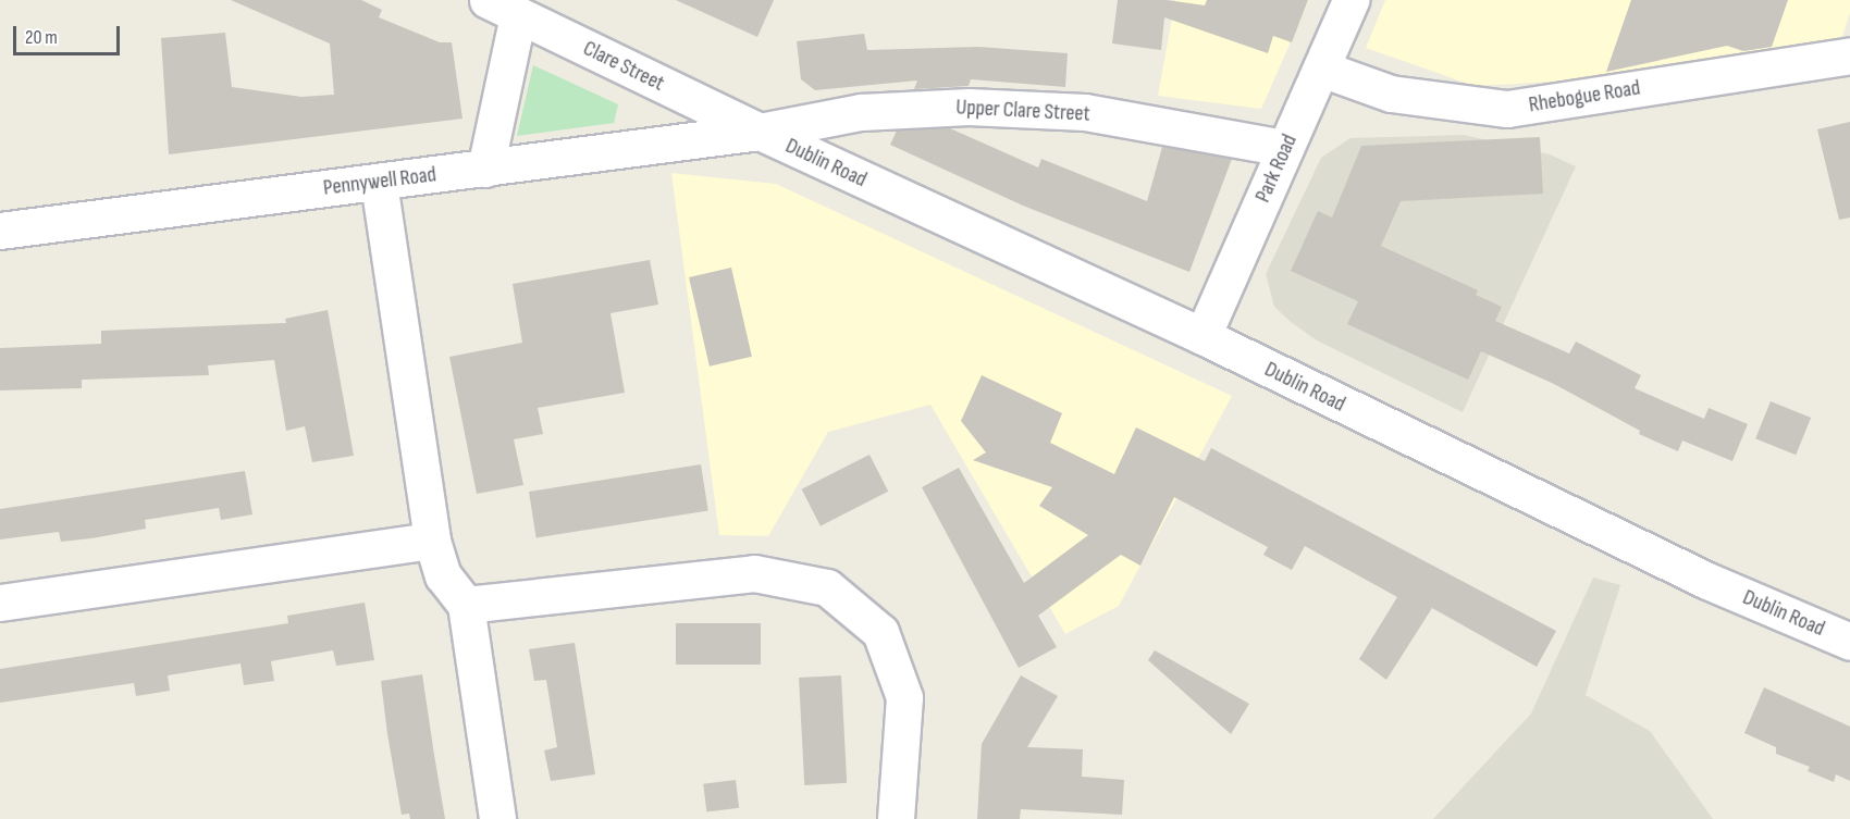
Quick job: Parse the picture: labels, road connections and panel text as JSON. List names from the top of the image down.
{
  "streets": {
    "street": [
      "Clare Street",
      "Rhebogue Road",
      "Upper Clare Street",
      "Dublin Road",
      "Park Road",
      "Pennywell Road"
    ]
  },
  "crossings": [
    ["Clare Street", "Upper Clare Street"],
    ["Clare Street", "Dublin Road"],
    ["Clare Street", "Pennywell Road"],
    ["Rhebogue Road", "Park Road"],
    ["Upper Clare Street", "Dublin Road"],
    ["Upper Clare Street", "Park Road"],
    ["Upper Clare Street", "Pennywell Road"],
    ["Dublin Road", "Park Road"],
    ["Dublin Road", "Pennywell Road"]
  ],
  "scale_bar": "20 m"
}
